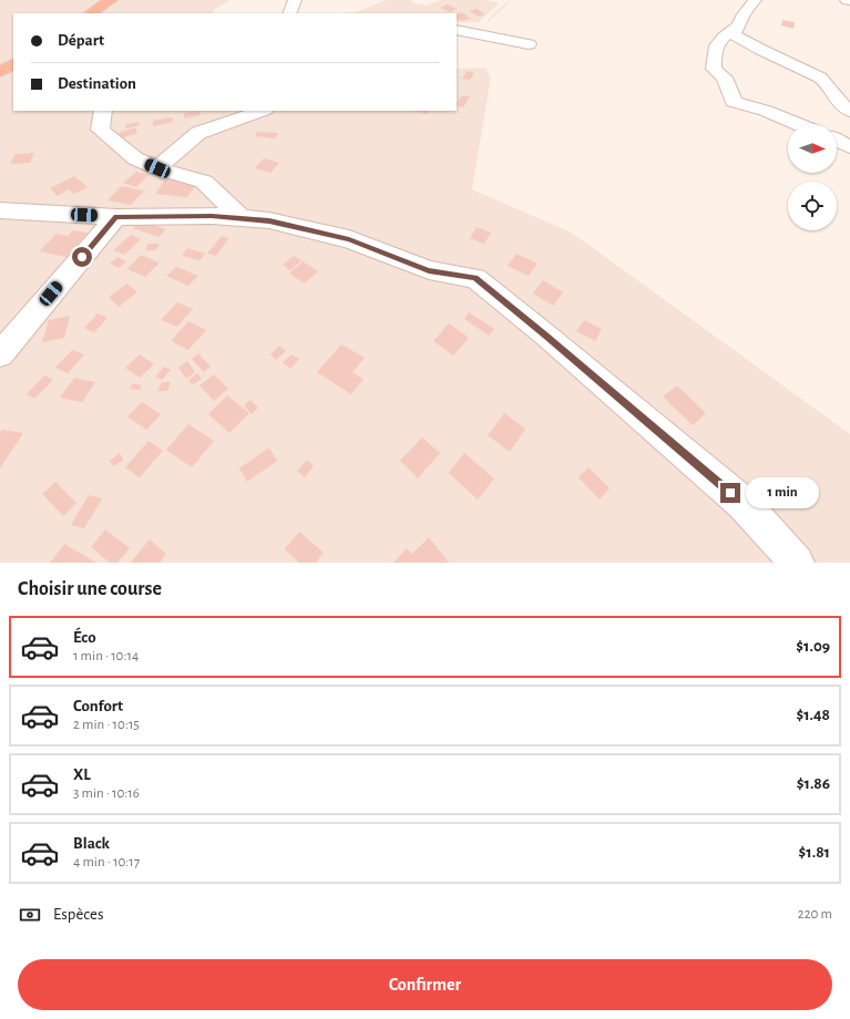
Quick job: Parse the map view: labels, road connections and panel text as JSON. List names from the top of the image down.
{
  "north": "right",
  "page": {
    "banner": ["Départ", "Destination"],
    "bubble": "1 min",
    "heading": "Choisir une course",
    "list": [
      {
        "name": "Éco",
        "note": "1 min · 10:14",
        "value": "$1.09"
      },
      {
        "name": "Confort",
        "note": "2 min · 10:15",
        "value": "$1.48"
      },
      {
        "name": "XL",
        "note": "3 min · 10:16",
        "value": "$1.86"
      },
      {
        "name": "Black",
        "note": "4 min · 10:17",
        "value": "$1.81"
      }
    ],
    "pay": ["Espèces", "220 m"],
    "buttons": "Confirmer"
  }
}
